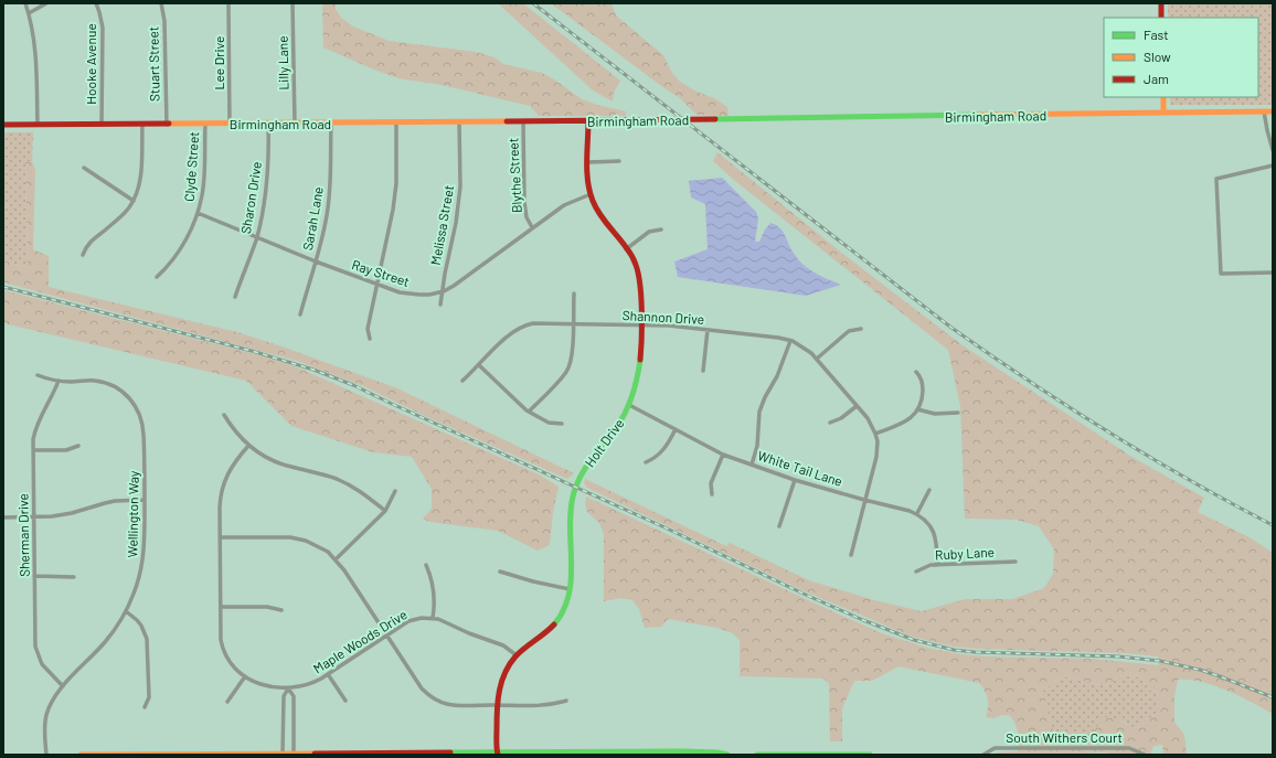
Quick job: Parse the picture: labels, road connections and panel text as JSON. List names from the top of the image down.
{
  "streets": {
    "street": [
      "Lee Drive",
      "Lilly Lane",
      "Hooke Avenue",
      "Stuart Street",
      "Birmingham Road",
      "Clyde Street",
      "Blythe Street",
      "Sharon Drive",
      "Sarah Lane",
      "Melissa Street",
      "Ray Street",
      "Shannon Drive",
      "Holt Drive",
      "White Tail Lane",
      "Wellington Way",
      "Sherman Drive",
      "Ruby Lane",
      "Maple Woods Drive",
      "South Withers Court"
    ]
  },
  "crossings": [
    ["Lee Drive", "Birmingham Road"],
    ["Lilly Lane", "Birmingham Road"],
    ["Hooke Avenue", "Birmingham Road"],
    ["Stuart Street", "Birmingham Road"],
    ["Birmingham Road", "Clyde Street"],
    ["Birmingham Road", "Blythe Street"],
    ["Birmingham Road", "Sharon Drive"],
    ["Birmingham Road", "Sarah Lane"],
    ["Birmingham Road", "Melissa Street"],
    ["Birmingham Road", "Holt Drive"],
    ["Clyde Street", "Ray Street"],
    ["Blythe Street", "Ray Street"],
    ["Sharon Drive", "Ray Street"],
    ["Sarah Lane", "Ray Street"],
    ["Melissa Street", "Ray Street"],
    ["Ray Street", "Holt Drive"],
    ["Shannon Drive", "Holt Drive"],
    ["Shannon Drive", "White Tail Lane"],
    ["Holt Drive", "White Tail Lane"],
    ["White Tail Lane", "Ruby Lane"],
    ["Wellington Way", "Sherman Drive"]
  ],
  "legend": ["Fast", "Slow", "Jam"]
}
